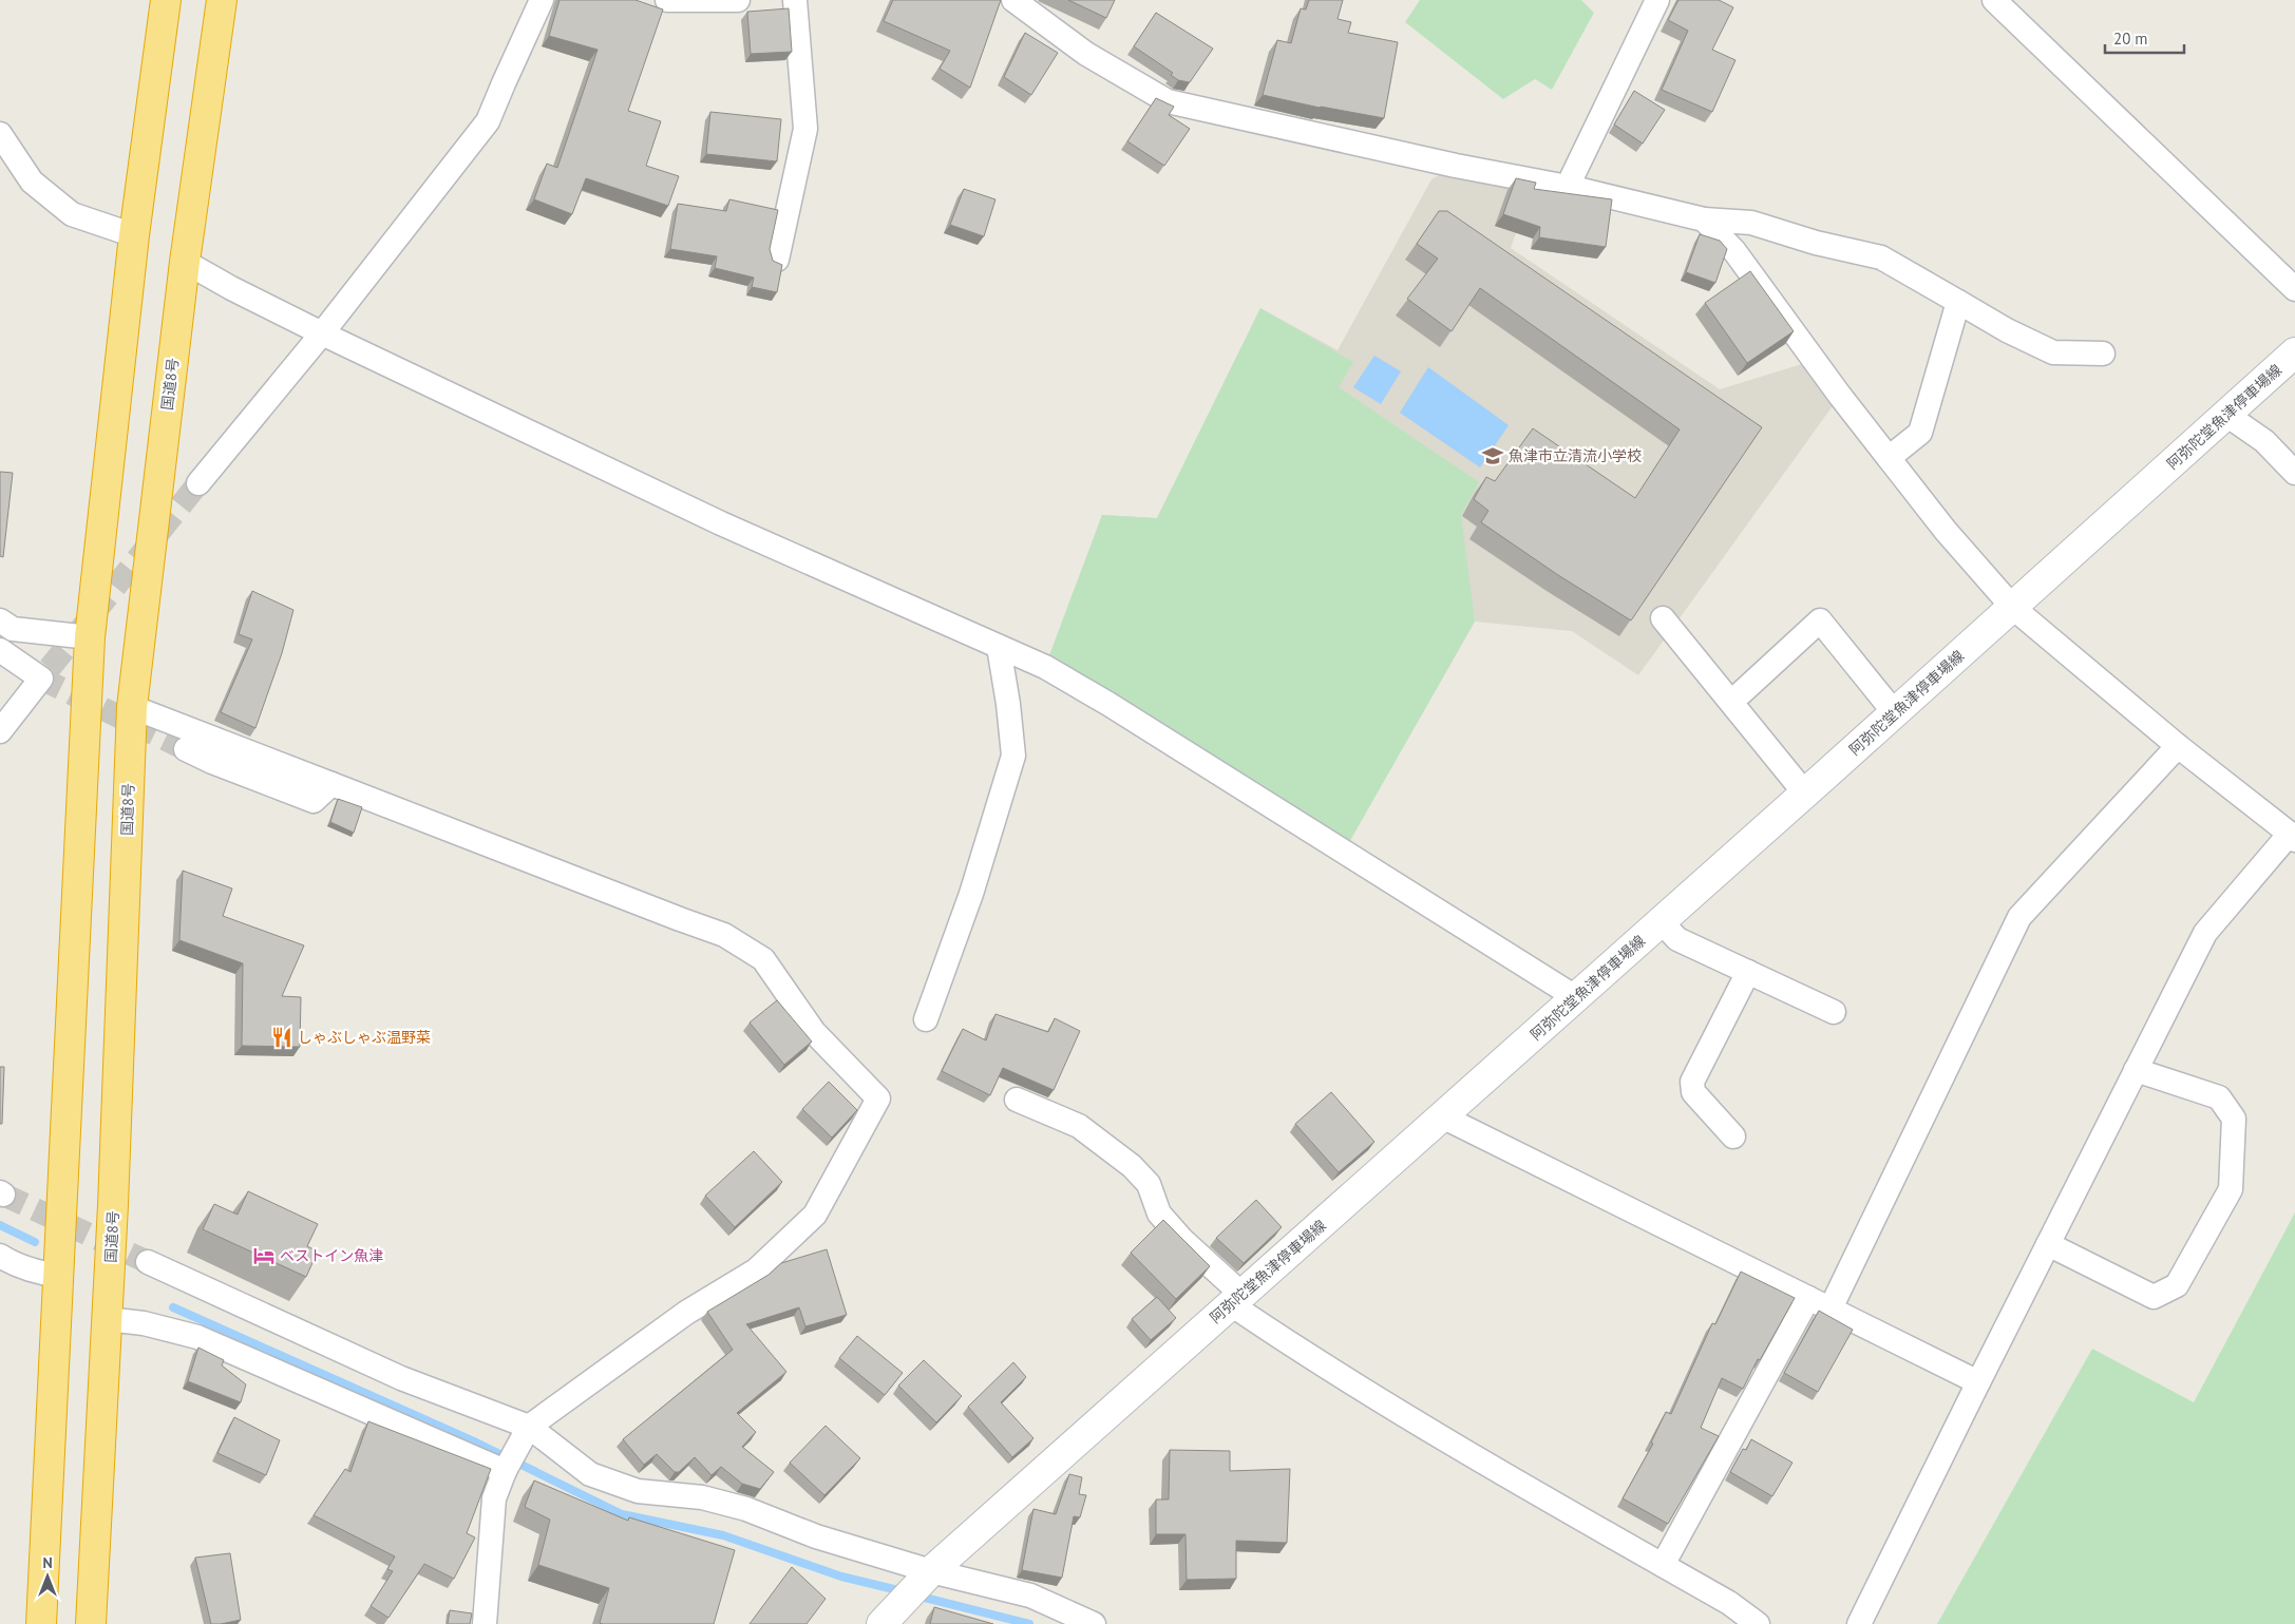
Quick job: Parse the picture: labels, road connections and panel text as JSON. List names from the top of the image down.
{
  "streets": {
    "highway": ["国道8号"],
    "main road": ["阿弥陀堂魚津停車場線"]
  },
  "places": {
    "school or university": ["魚津市立清流小学校"],
    "restaurant": ["しゃぶしゃぶ温野菜"],
    "hotel": ["ベストイン魚津"]
  },
  "scale_bar": "20 m",
  "north": "top"
}
